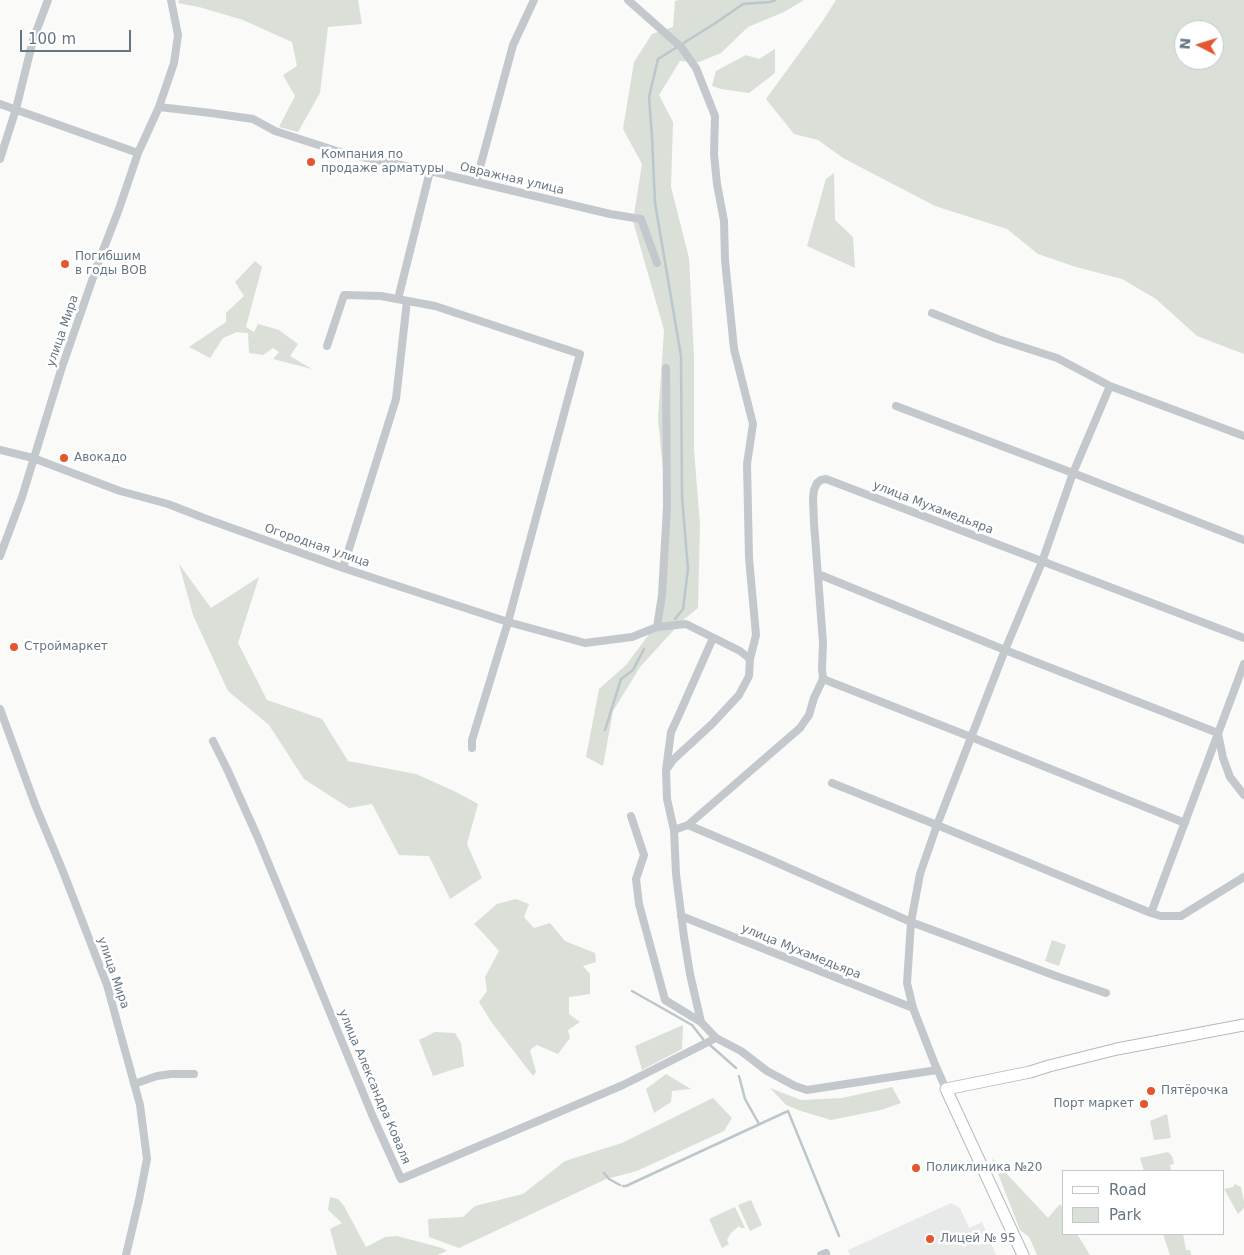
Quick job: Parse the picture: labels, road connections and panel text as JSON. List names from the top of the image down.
{
  "streets": {
    "street": [
      "Овражная улица",
      "улица Мира",
      "улица Мухамедьяра",
      "Огородная улица",
      "улица Александра Коваля"
    ]
  },
  "crossings": [
    ["Овражная улица", "улица Мира"],
    ["улица Мира", "Огородная улица"]
  ],
  "places": [
    "Компания по продаже арматуры",
    "Погибшим в годы ВОВ",
    "Авокадо",
    "Строймаркет",
    "Пятёрочка",
    "Порт маркет",
    "Поликлиника №20",
    "Лицей № 95"
  ],
  "legend": ["Road", "Park"],
  "scale_bar": "100 m",
  "north": "left"
}
